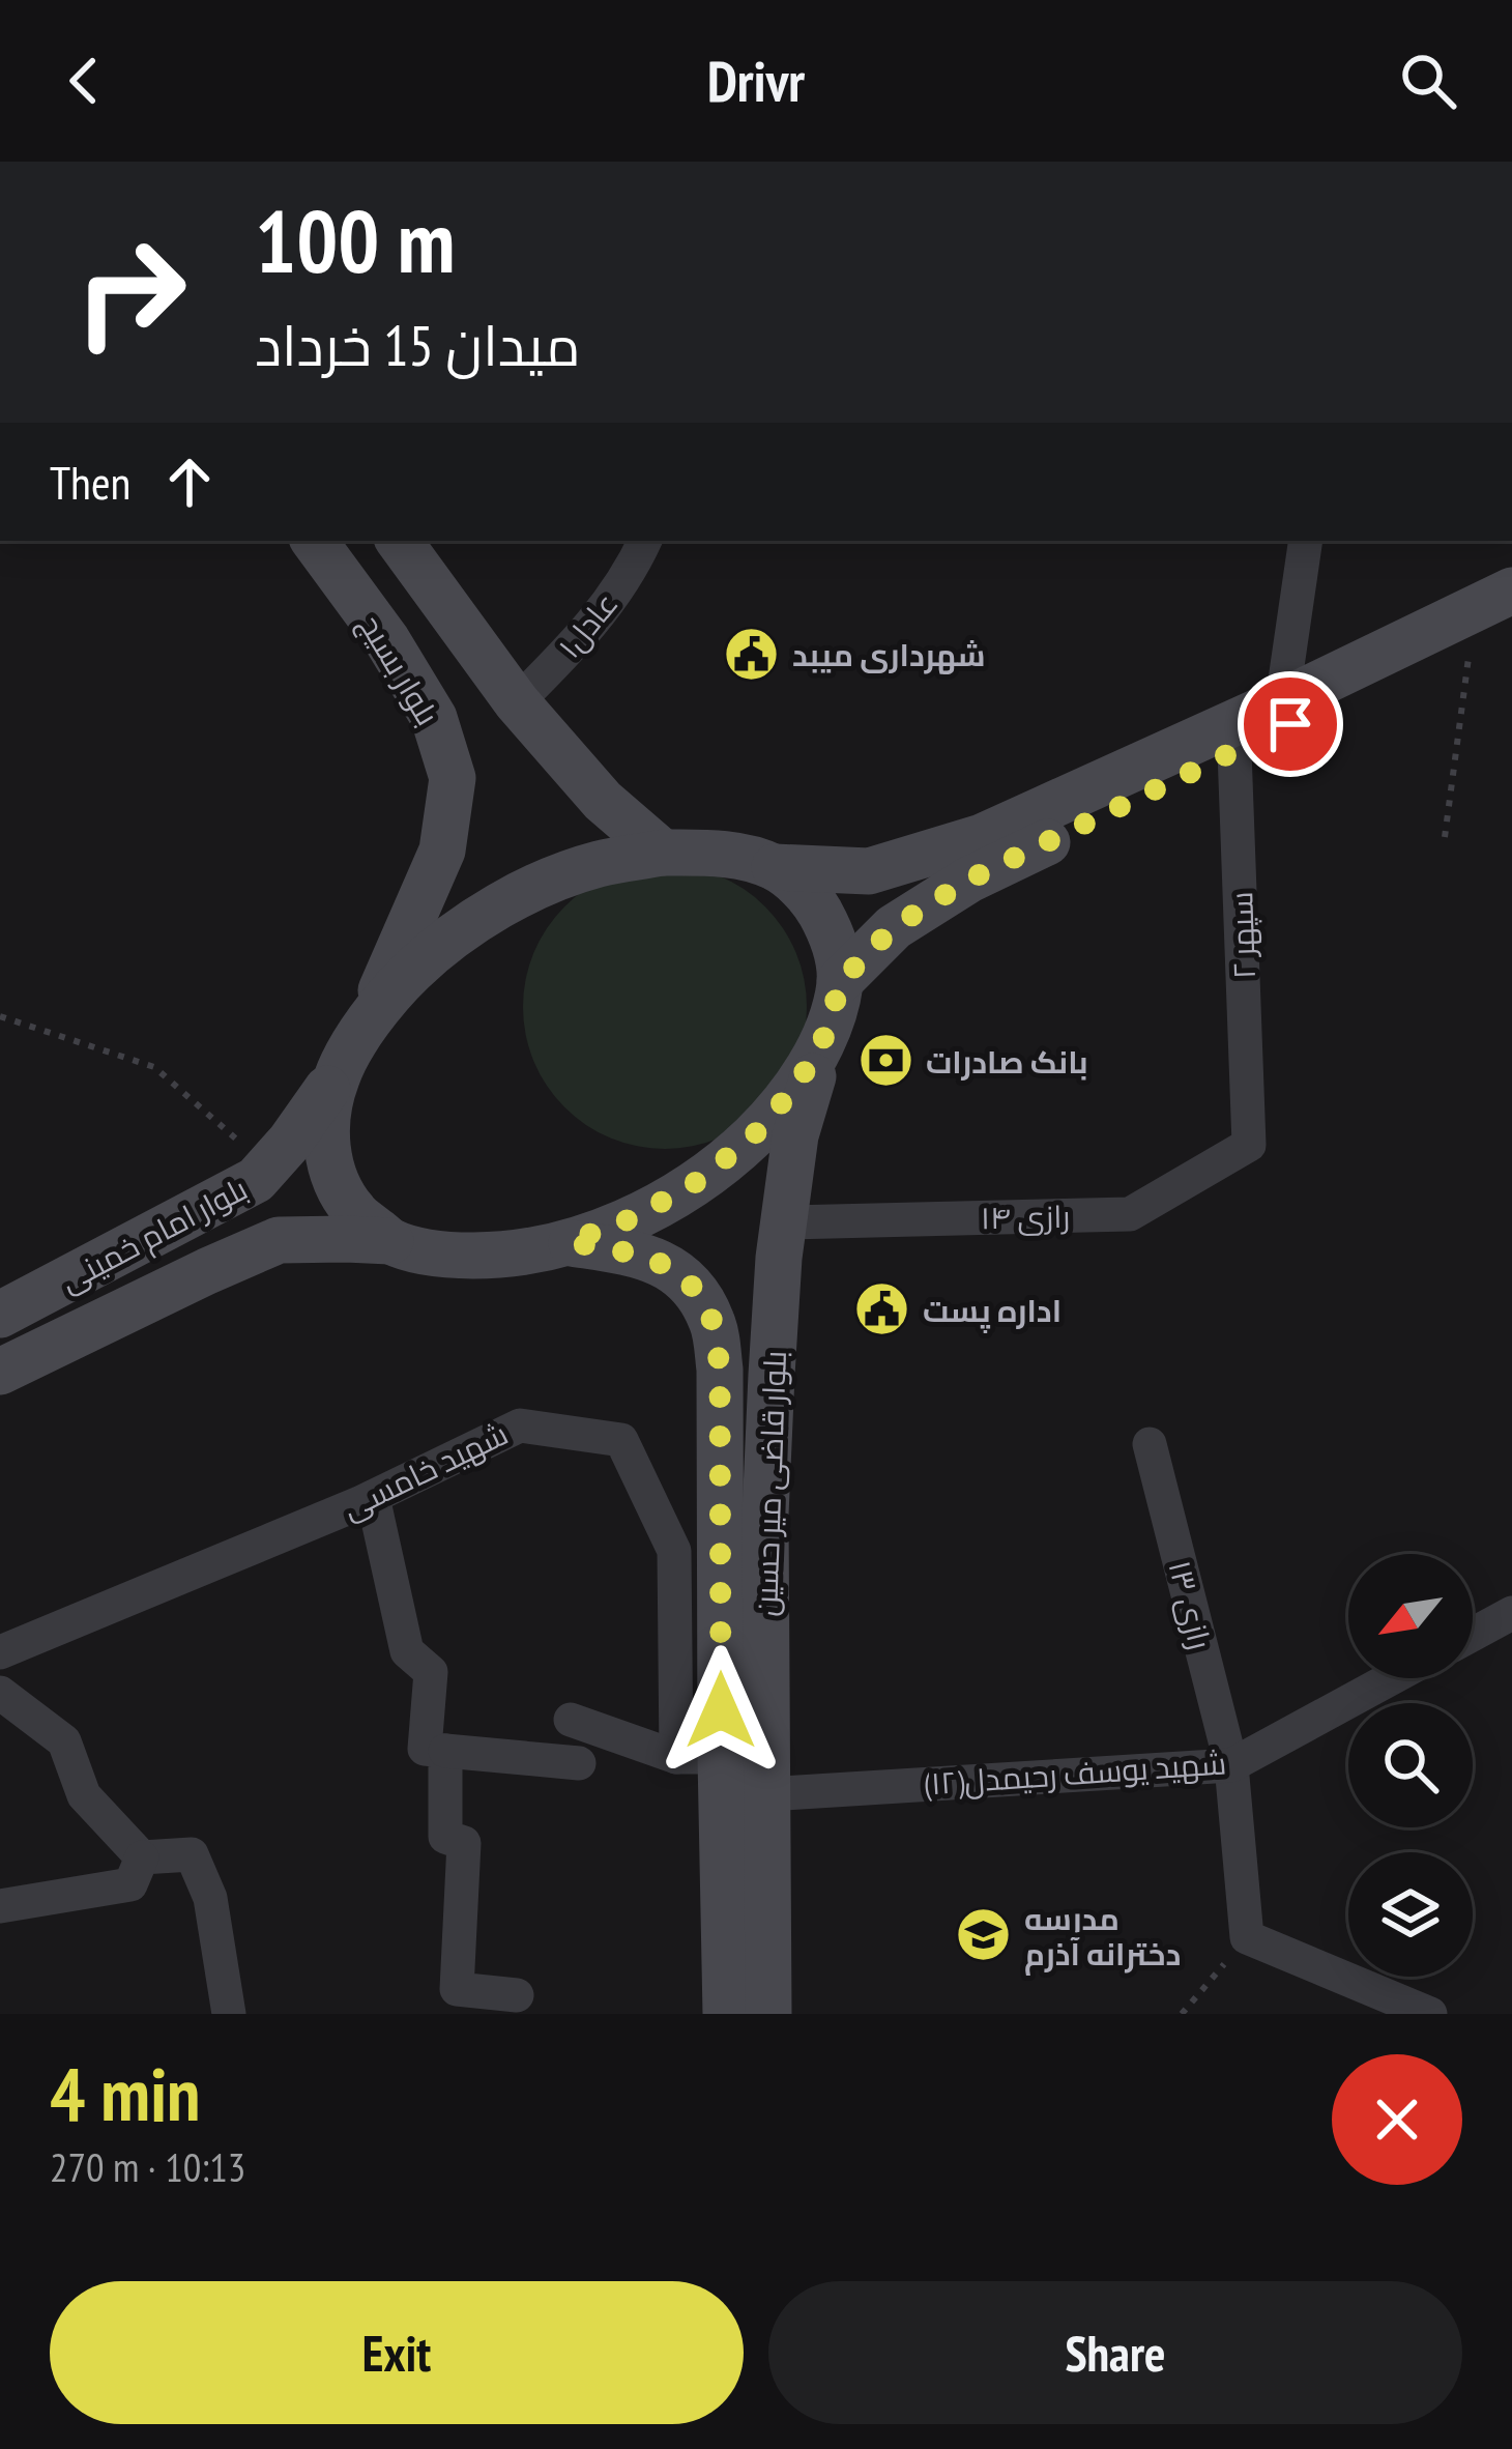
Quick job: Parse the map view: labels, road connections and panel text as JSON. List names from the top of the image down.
{
  "streets": {
    "main road": ["بلوار بسیج", "بلوار امام خمینی", "بلوار قاضی میر حسین"],
    "street": [
      "عادل۱",
      "سپهر ۲",
      "رازی ۱۴",
      "شهید خامسی",
      "رازی ۱۳",
      "شهید یوسف رحیمدل(۱۲)"
    ]
  },
  "crossings": [
    ["بلوار بسیج", "بلوار امام خمینی"],
    ["سپهر ۲", "رازی ۱۴"],
    ["رازی ۱۴", "بلوار قاضی میر حسین"],
    ["بلوار امام خمینی", "بلوار قاضی میر حسین"],
    ["شهید خامسی", "بلوار قاضی میر حسین"],
    ["بلوار قاضی میر حسین", "شهید یوسف رحیمدل(۱۲)"],
    ["رازی ۱۳", "شهید یوسف رحیمدل(۱۲)"]
  ],
  "places": {
    "public building": ["شهرداری میبد", "اداره پست"],
    "bank": ["بانک صادرات"],
    "school or university": ["مدرسه دخترانه آذرم"]
  },
  "north": "bottom left",
  "page": {
    "header": "Drivr",
    "turn": ["100 m", "میدان 15 خرداد"],
    "then": "Then",
    "heading": ["4 min", "270 m · 10:13"],
    "buttons": ["Exit", "Share"]
  }
}
